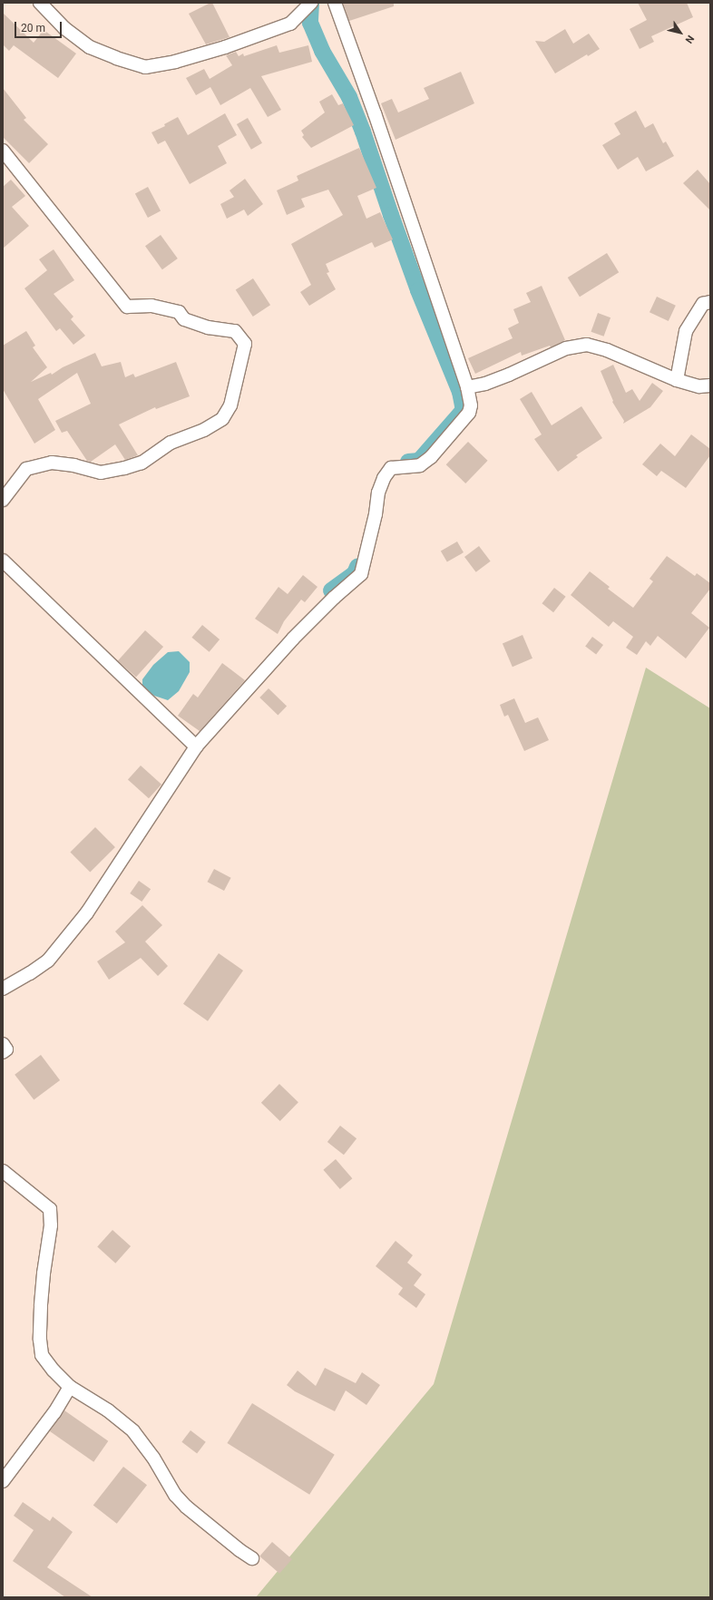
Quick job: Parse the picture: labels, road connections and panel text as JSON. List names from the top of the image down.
{
  "scale_bar": "20 m",
  "north": "bottom right"
}
